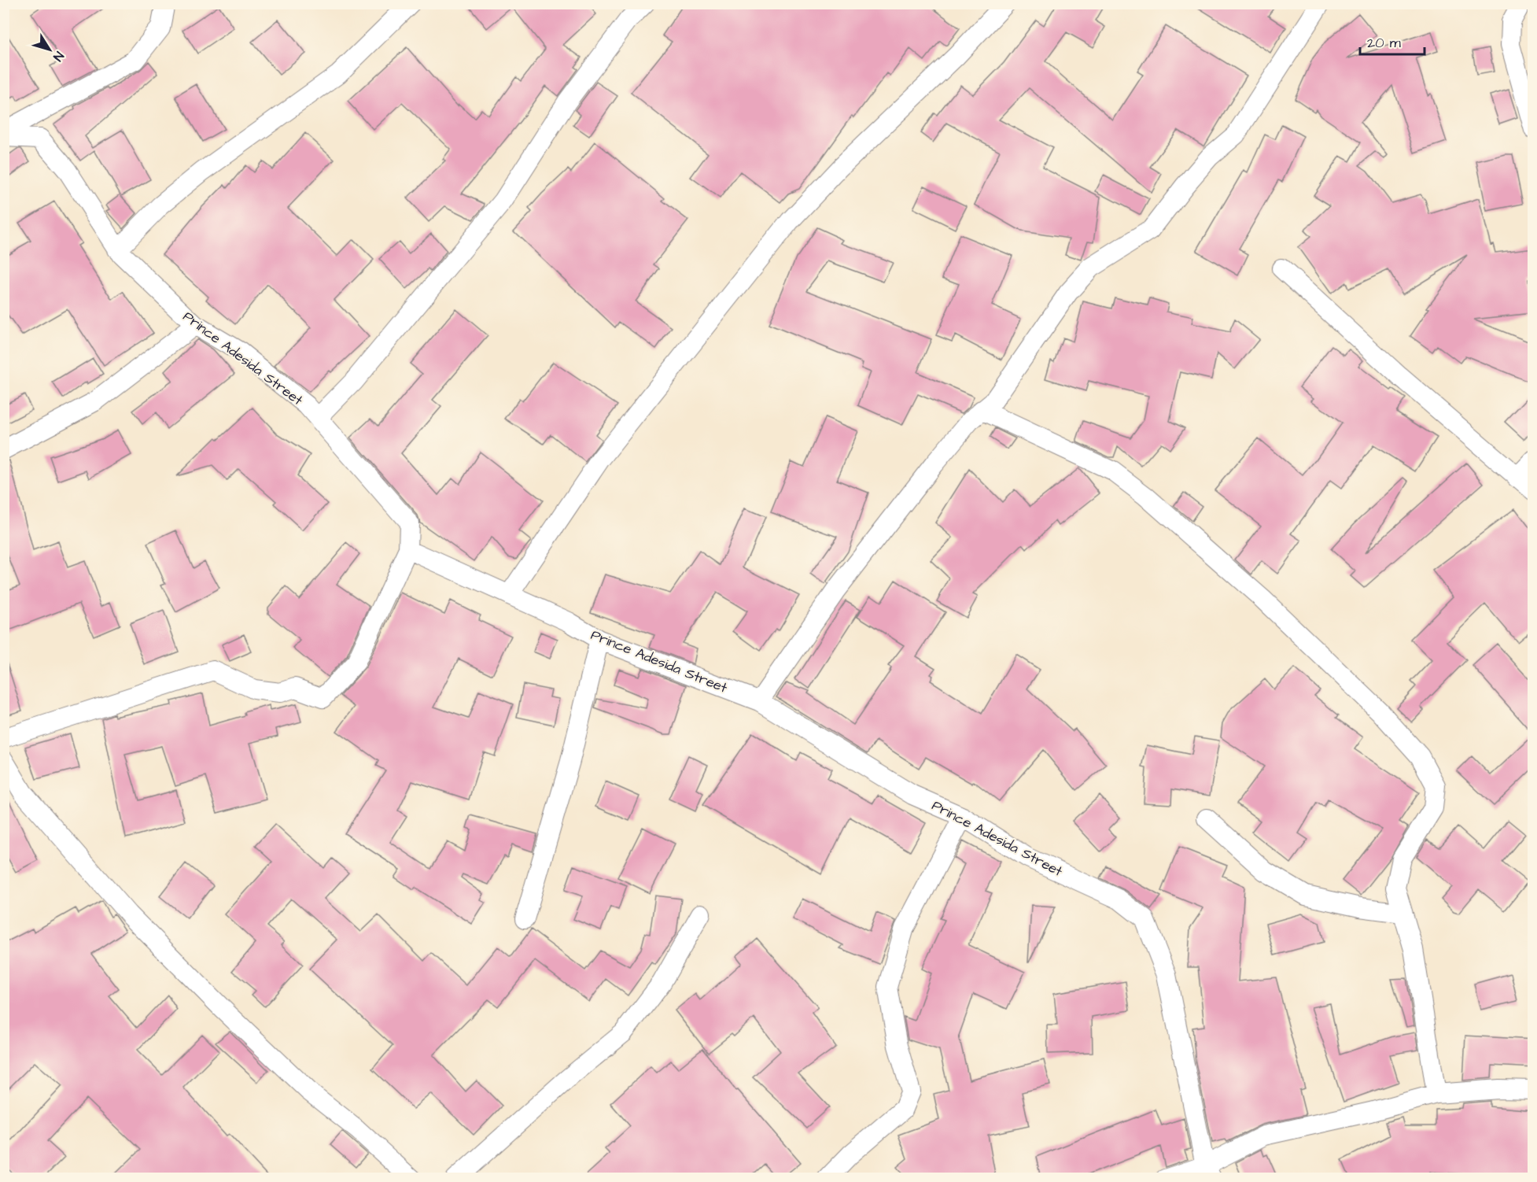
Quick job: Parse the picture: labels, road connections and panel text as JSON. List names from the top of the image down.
{
  "streets": {
    "street": ["Prince Adesida Street"]
  },
  "scale_bar": "20 m",
  "north": "bottom right"
}
